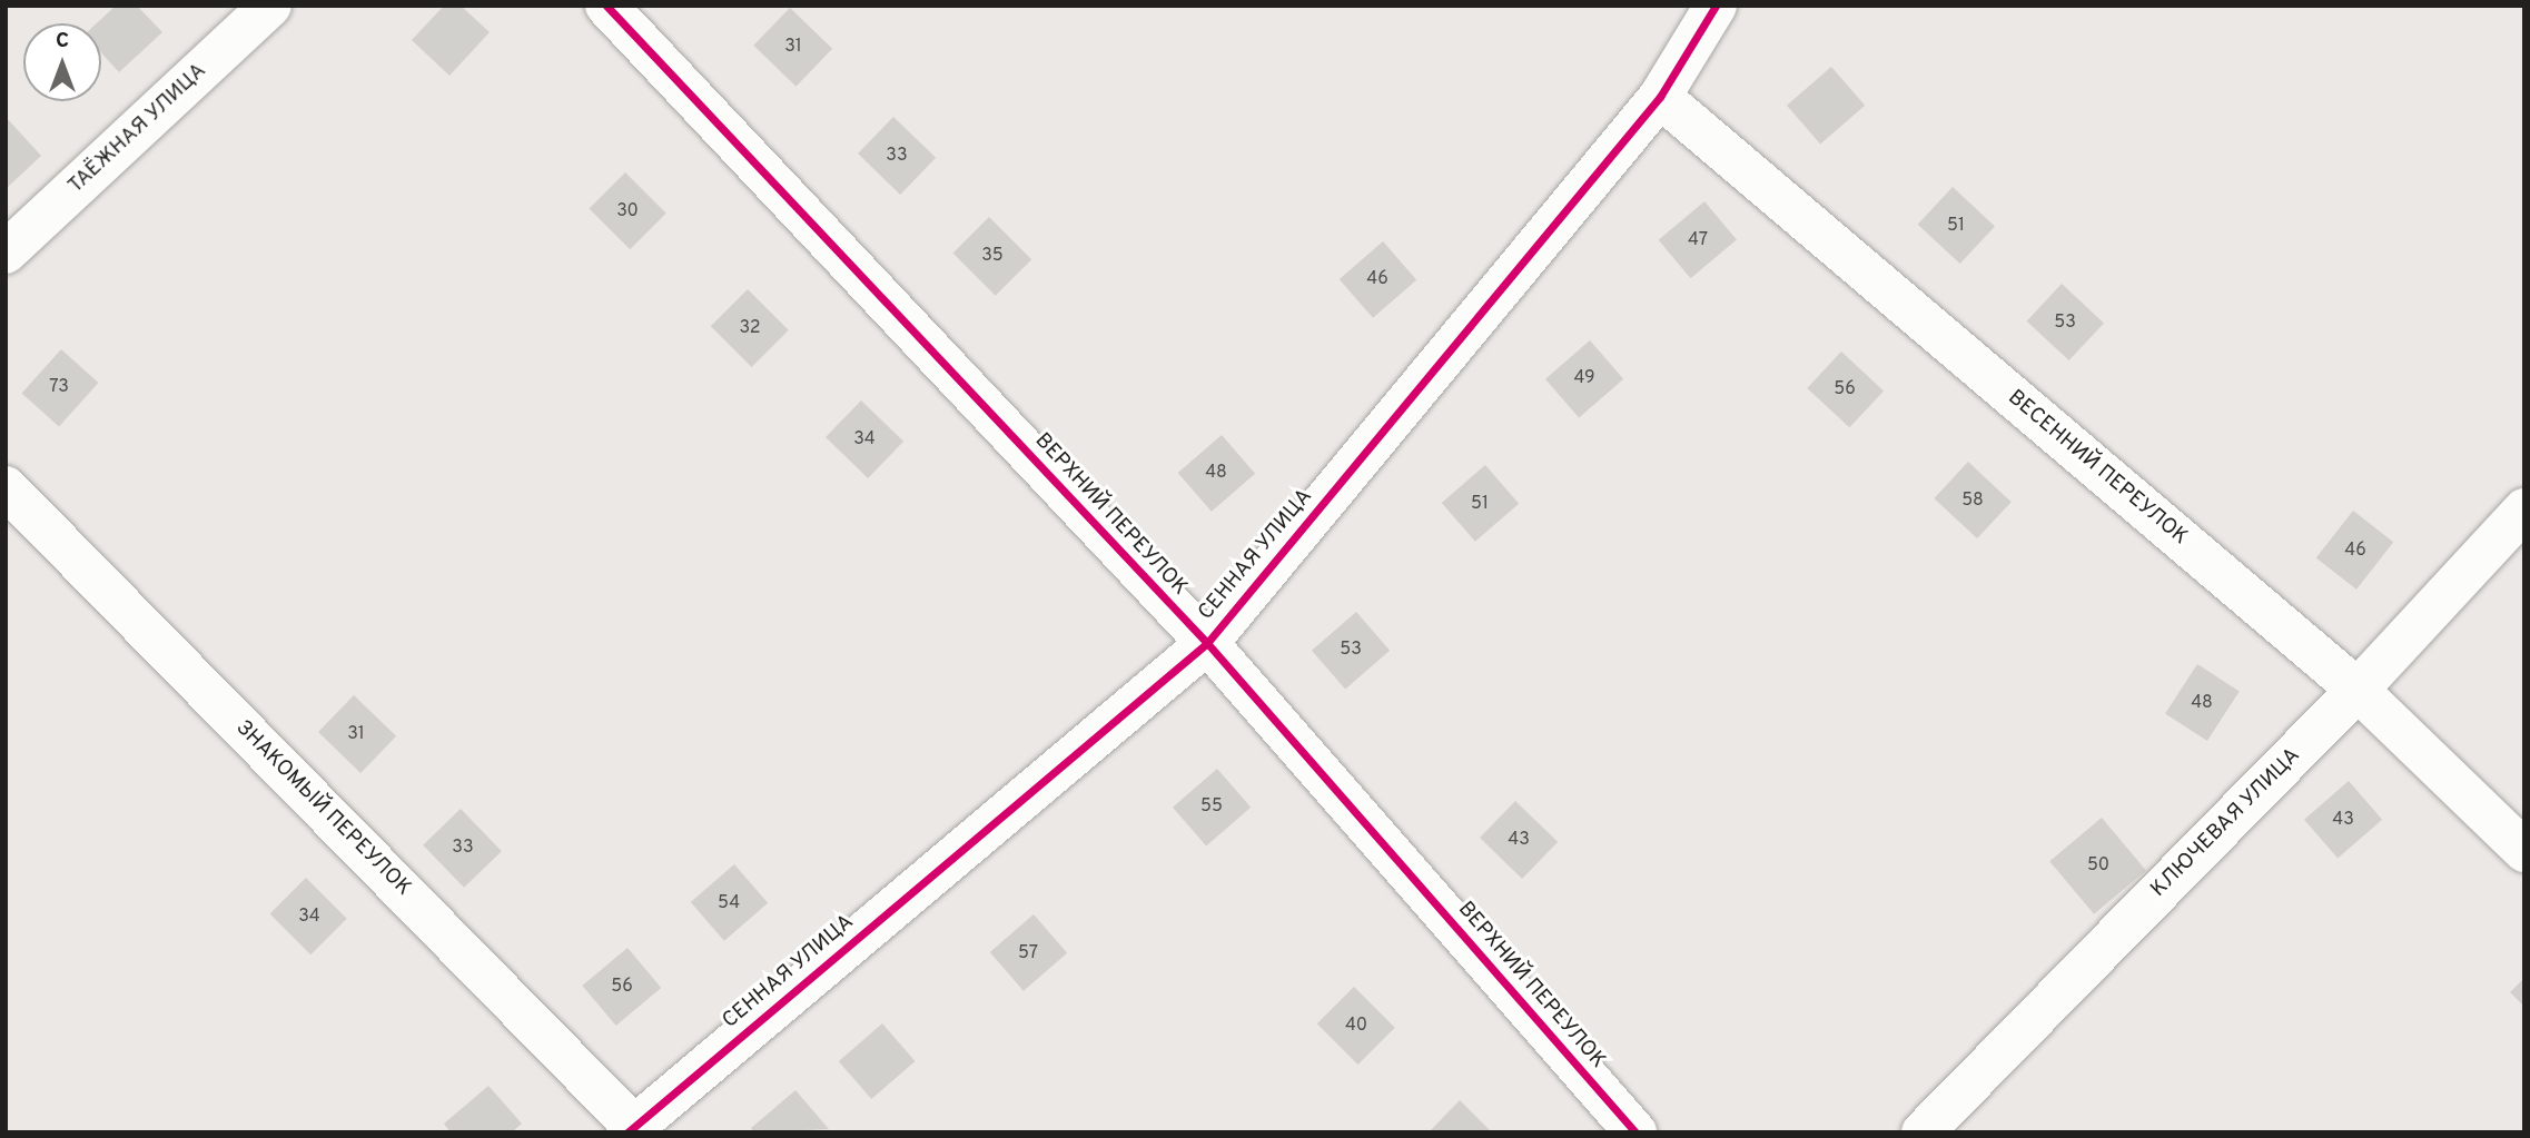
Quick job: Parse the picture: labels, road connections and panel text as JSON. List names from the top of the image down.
{
  "streets": {
    "street": [
      "ТАЁЖНАЯ УЛИЦА",
      "ВЕСЕННИЙ ПЕРЕУЛОК",
      "ВЕРХНИЙ ПЕРЕУЛОК",
      "СЕННАЯ УЛИЦА",
      "ЗНАКОМЫЙ ПЕРЕУЛОК",
      "КЛЮЧЕВАЯ УЛИЦА"
    ]
  },
  "crossings": [
    ["ВЕСЕННИЙ ПЕРЕУЛОК", "СЕННАЯ УЛИЦА"],
    ["ВЕСЕННИЙ ПЕРЕУЛОК", "КЛЮЧЕВАЯ УЛИЦА"],
    ["ВЕРХНИЙ ПЕРЕУЛОК", "СЕННАЯ УЛИЦА"],
    ["СЕННАЯ УЛИЦА", "ЗНАКОМЫЙ ПЕРЕУЛОК"]
  ],
  "house_numbers": [
    "31",
    "33",
    "30",
    "51",
    "47",
    "35",
    "46",
    "53",
    "32",
    "49",
    "73",
    "56",
    "34",
    "48",
    "58",
    "51",
    "46",
    "53",
    "48",
    "31",
    "55",
    "43",
    "43",
    "33",
    "50",
    "54",
    "34",
    "57",
    "56",
    "40"
  ],
  "north": "top"
}
